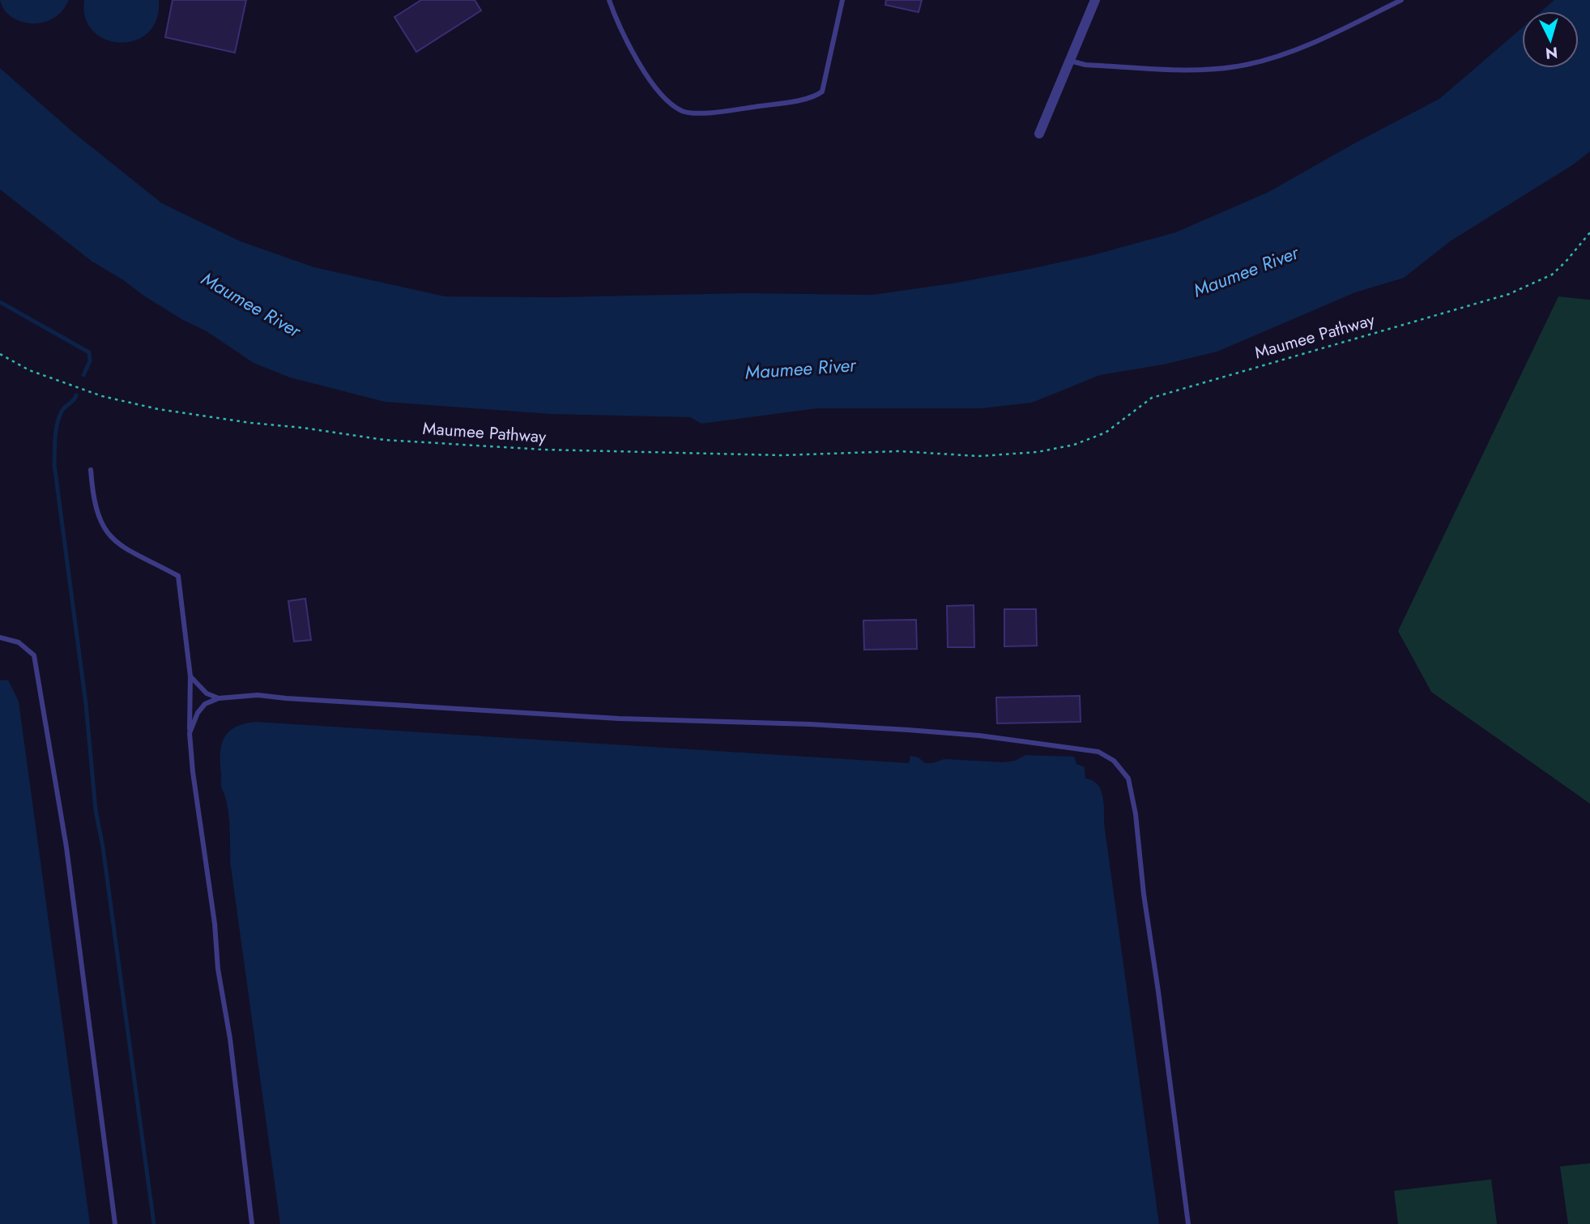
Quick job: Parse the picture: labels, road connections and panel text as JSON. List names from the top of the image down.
{
  "streets": {
    "path": ["Maumee Pathway"]
  },
  "water": ["Maumee River"],
  "north": "bottom"
}
